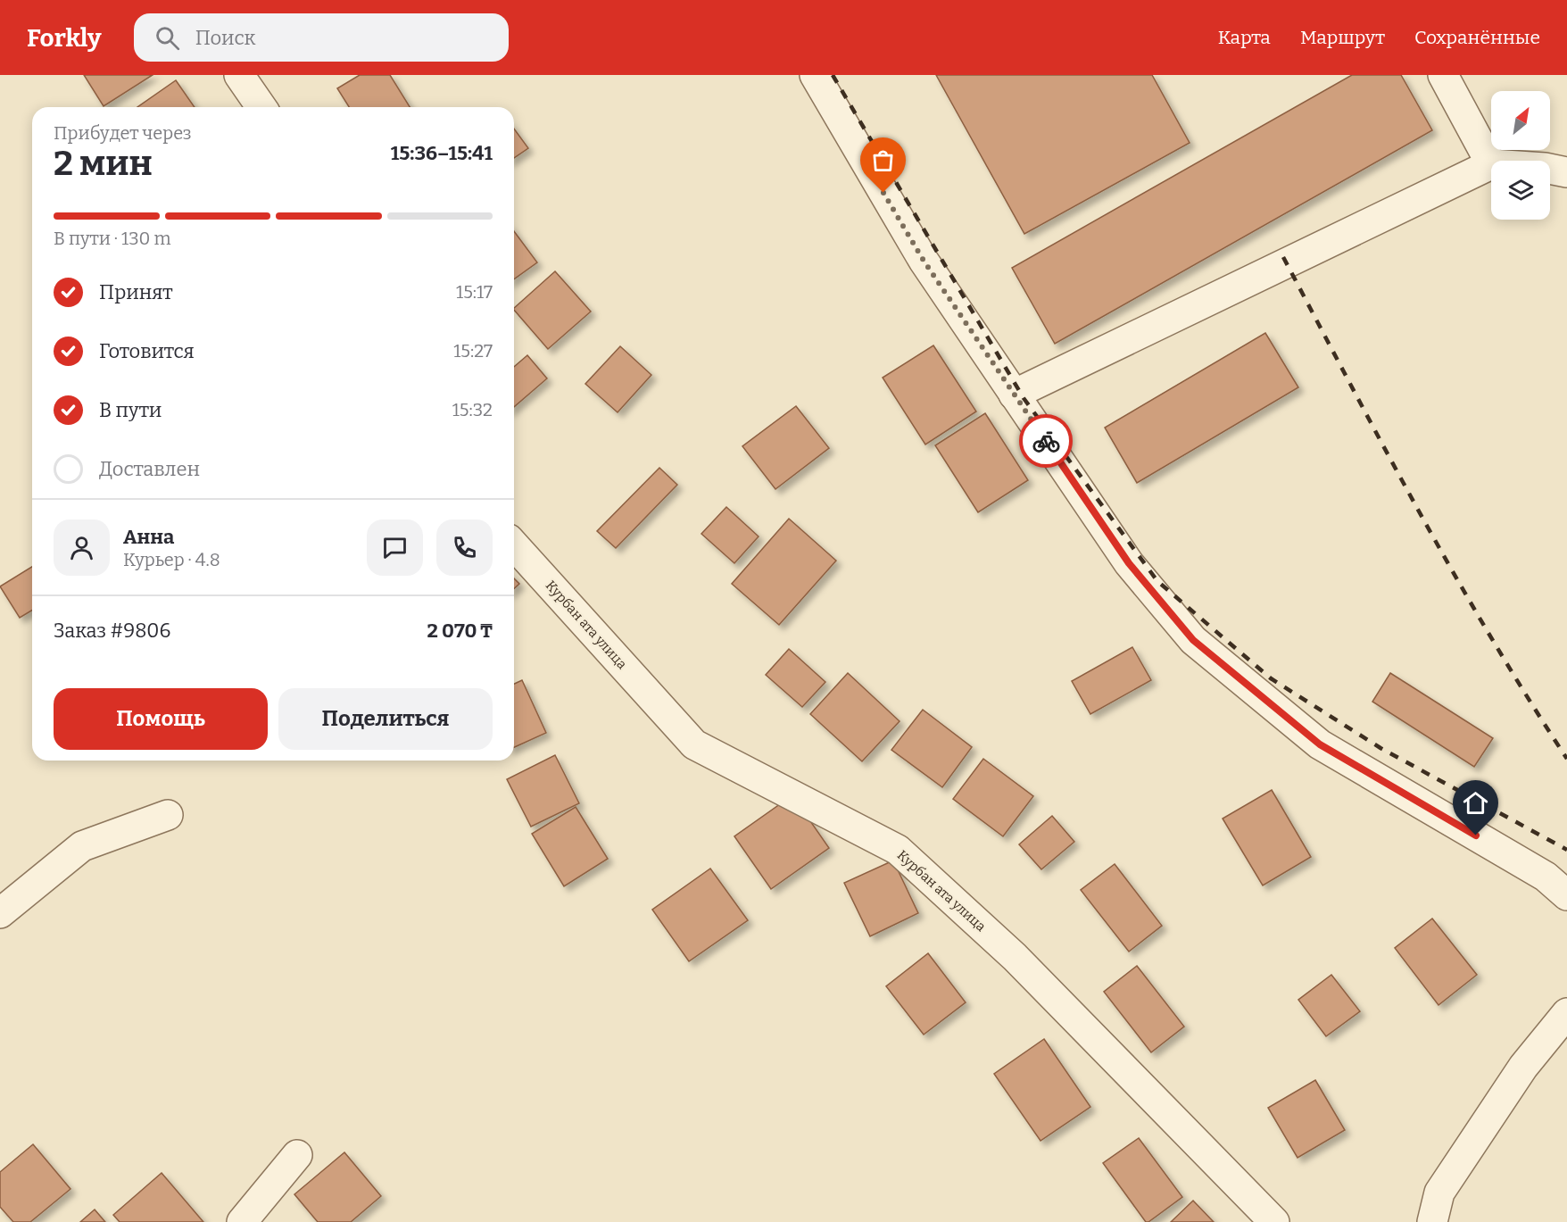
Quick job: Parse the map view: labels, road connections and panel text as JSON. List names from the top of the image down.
{
  "streets": {
    "street": ["Курбан ата улица"]
  },
  "north": "top right",
  "page": {
    "header": "Forkly",
    "search": "Поиск",
    "nav": ["Карта", "Маршрут", "Сохранённые"],
    "heading": ["2 мин", "Прибудет через", "15:36–15:41"],
    "panel": [
      "Анна",
      "Курьер · 4.8",
      "Заказ #9806",
      "2 070 ₸"
    ],
    "bar": "В пути · 130 m",
    "list": [
      ["Принят", "15:17"],
      ["Готовится", "15:27"],
      ["В пути", "15:32"],
      "Доставлен"
    ],
    "buttons": ["Помощь", "Поделиться"]
  }
}
